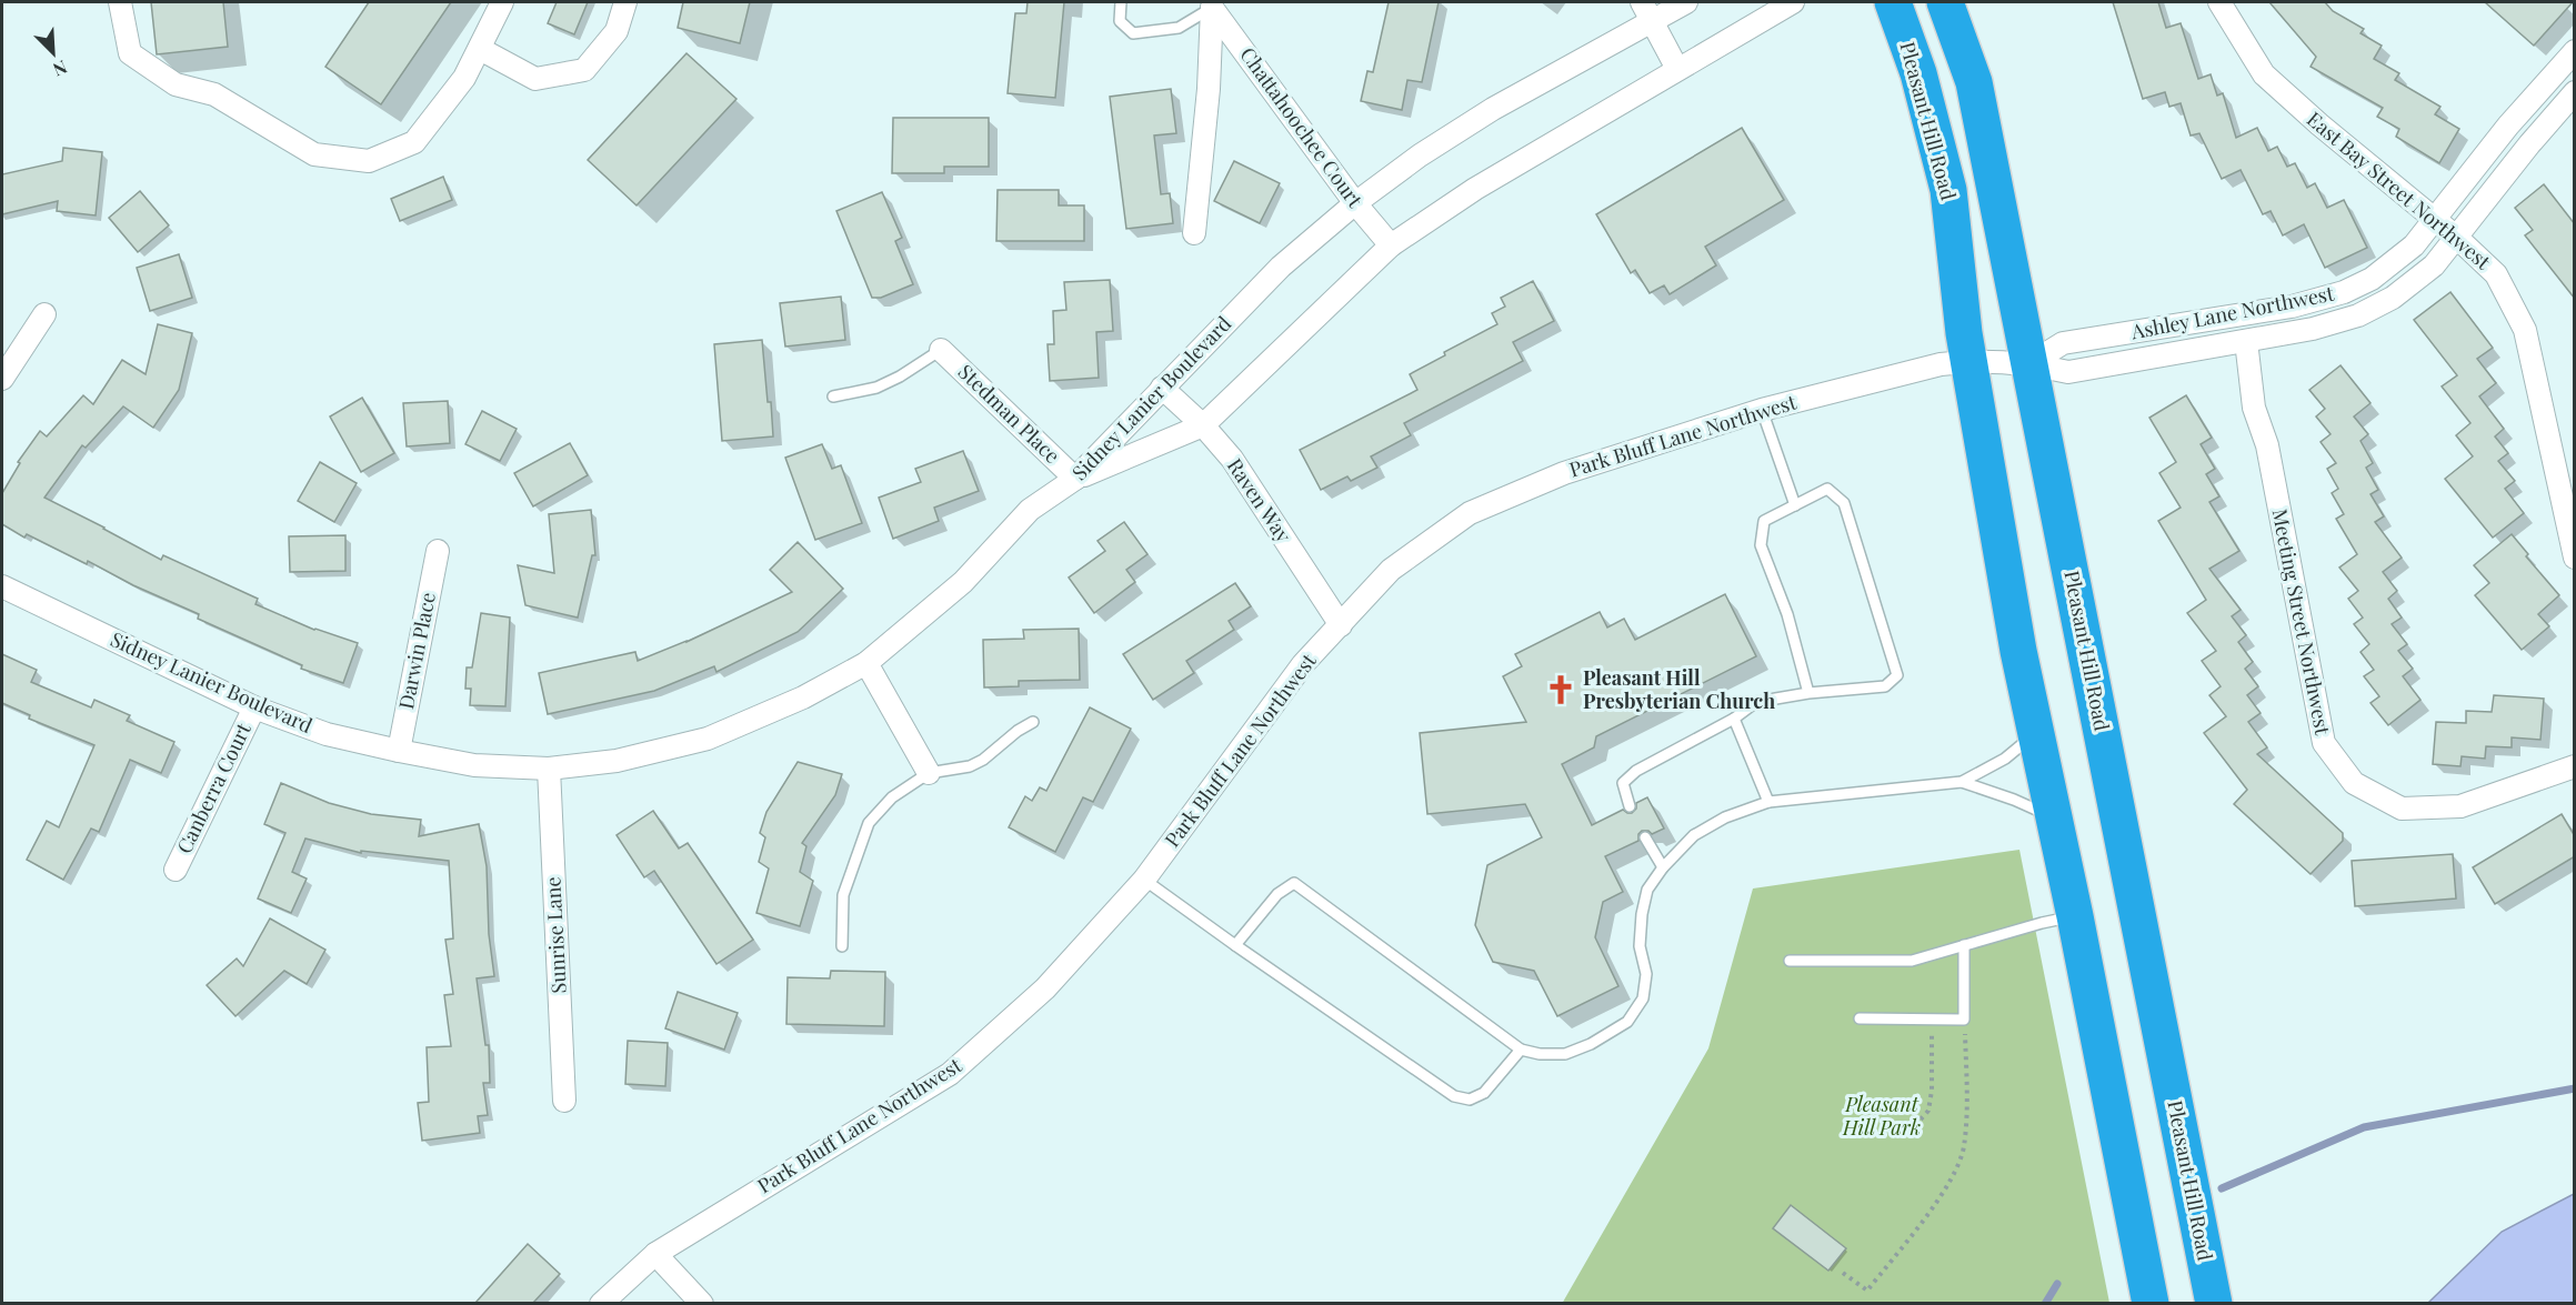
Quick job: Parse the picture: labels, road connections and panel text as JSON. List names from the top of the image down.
{
  "streets": {
    "highway": ["Pleasant Hill Road"],
    "street": [
      "Chattahoochee Court",
      "East Bay Street Northwest",
      "Ashley Lane Northwest",
      "Sidney Lanier Boulevard",
      "Stedman Place",
      "Park Bluff Lane Northwest",
      "Raven Way",
      "Meeting Street Northwest",
      "Darwin Place",
      "Canberra Court",
      "Sunrise Lane"
    ]
  },
  "crossings": [
    ["Pleasant Hill Road", "Ashley Lane Northwest"],
    ["Pleasant Hill Road", "Park Bluff Lane Northwest"],
    ["Chattahoochee Court", "Sidney Lanier Boulevard"],
    ["East Bay Street Northwest", "Ashley Lane Northwest"],
    ["Ashley Lane Northwest", "Park Bluff Lane Northwest"],
    ["Ashley Lane Northwest", "Meeting Street Northwest"],
    ["Sidney Lanier Boulevard", "Stedman Place"],
    ["Sidney Lanier Boulevard", "Raven Way"],
    ["Sidney Lanier Boulevard", "Darwin Place"],
    ["Sidney Lanier Boulevard", "Canberra Court"],
    ["Sidney Lanier Boulevard", "Sunrise Lane"],
    ["Park Bluff Lane Northwest", "Raven Way"]
  ],
  "parks": ["Pleasant Hill Park"],
  "places": {
    "church": ["Pleasant Hill Presbyterian Church"]
  },
  "north": "bottom right"
}
